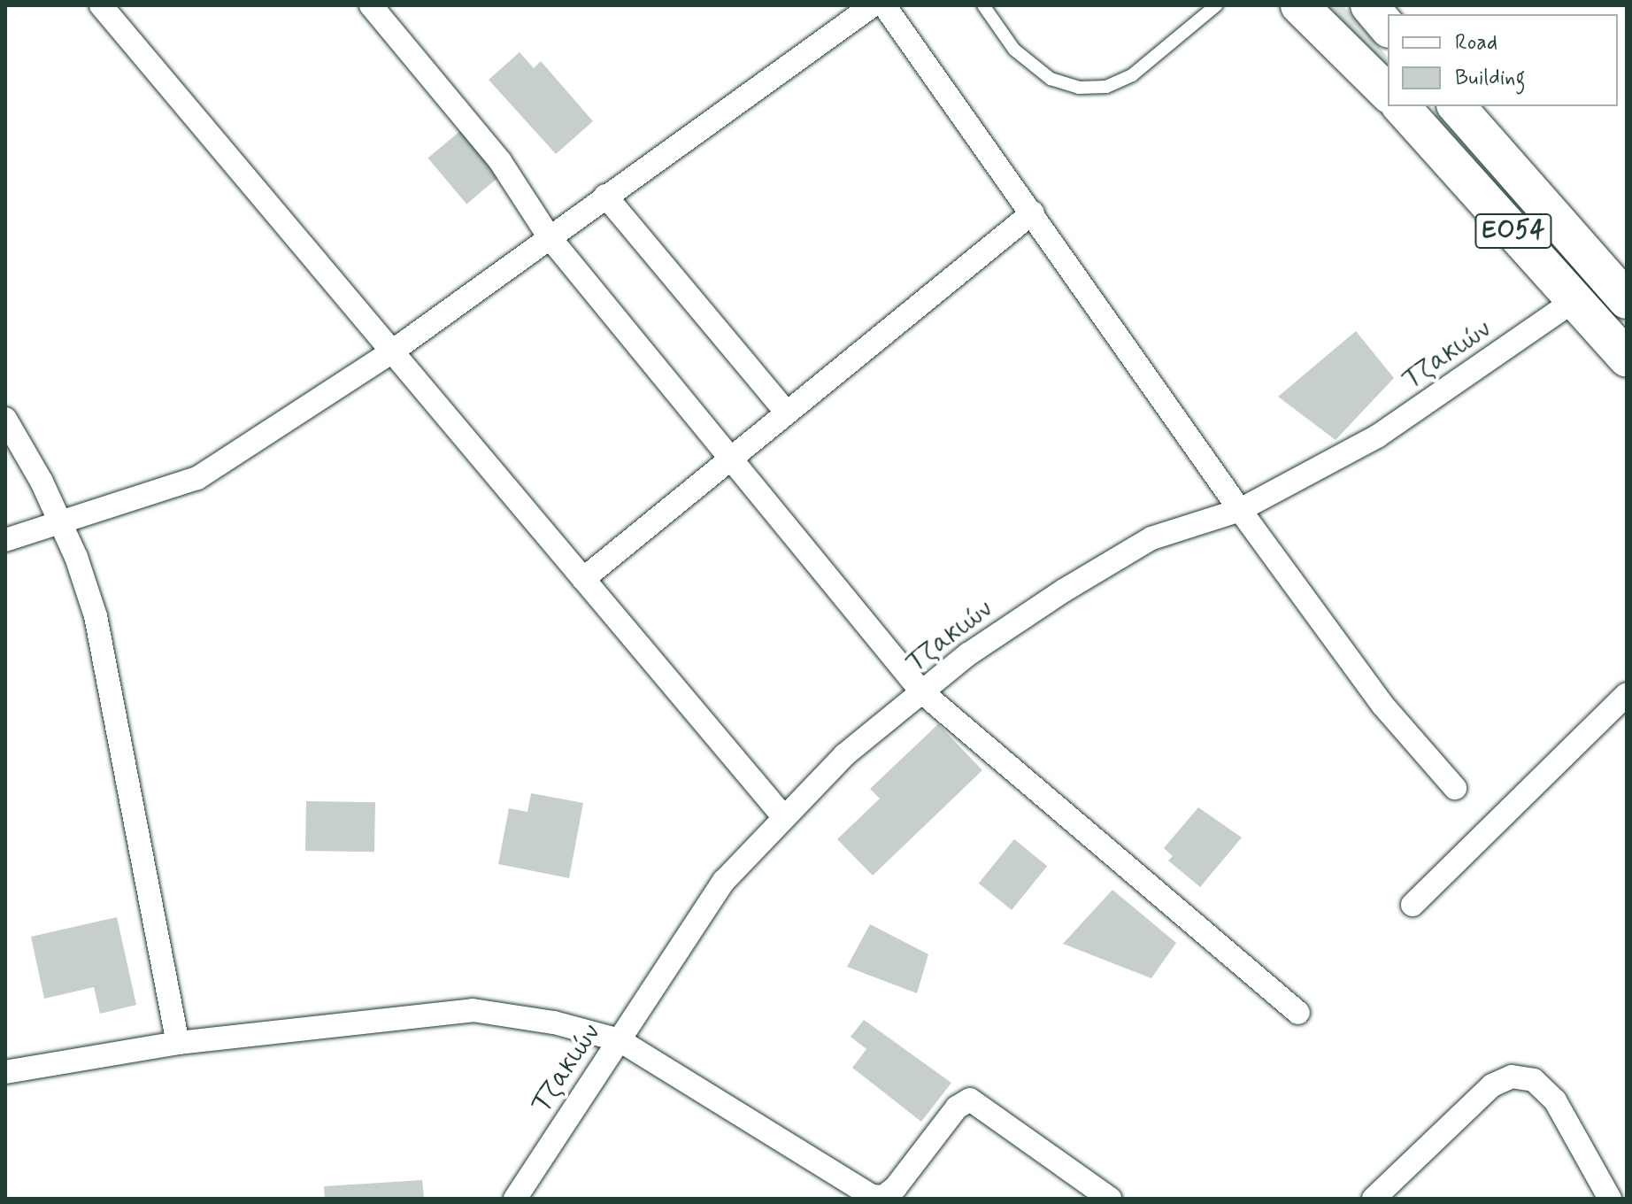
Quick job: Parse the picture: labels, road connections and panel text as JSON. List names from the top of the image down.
{
  "streets": {
    "main road": ["ΕΟ54"],
    "street": ["Τζακιών"]
  },
  "crossings": [
    ["ΕΟ54", "Τζακιών"]
  ],
  "legend": ["Road", "Building"]
}
